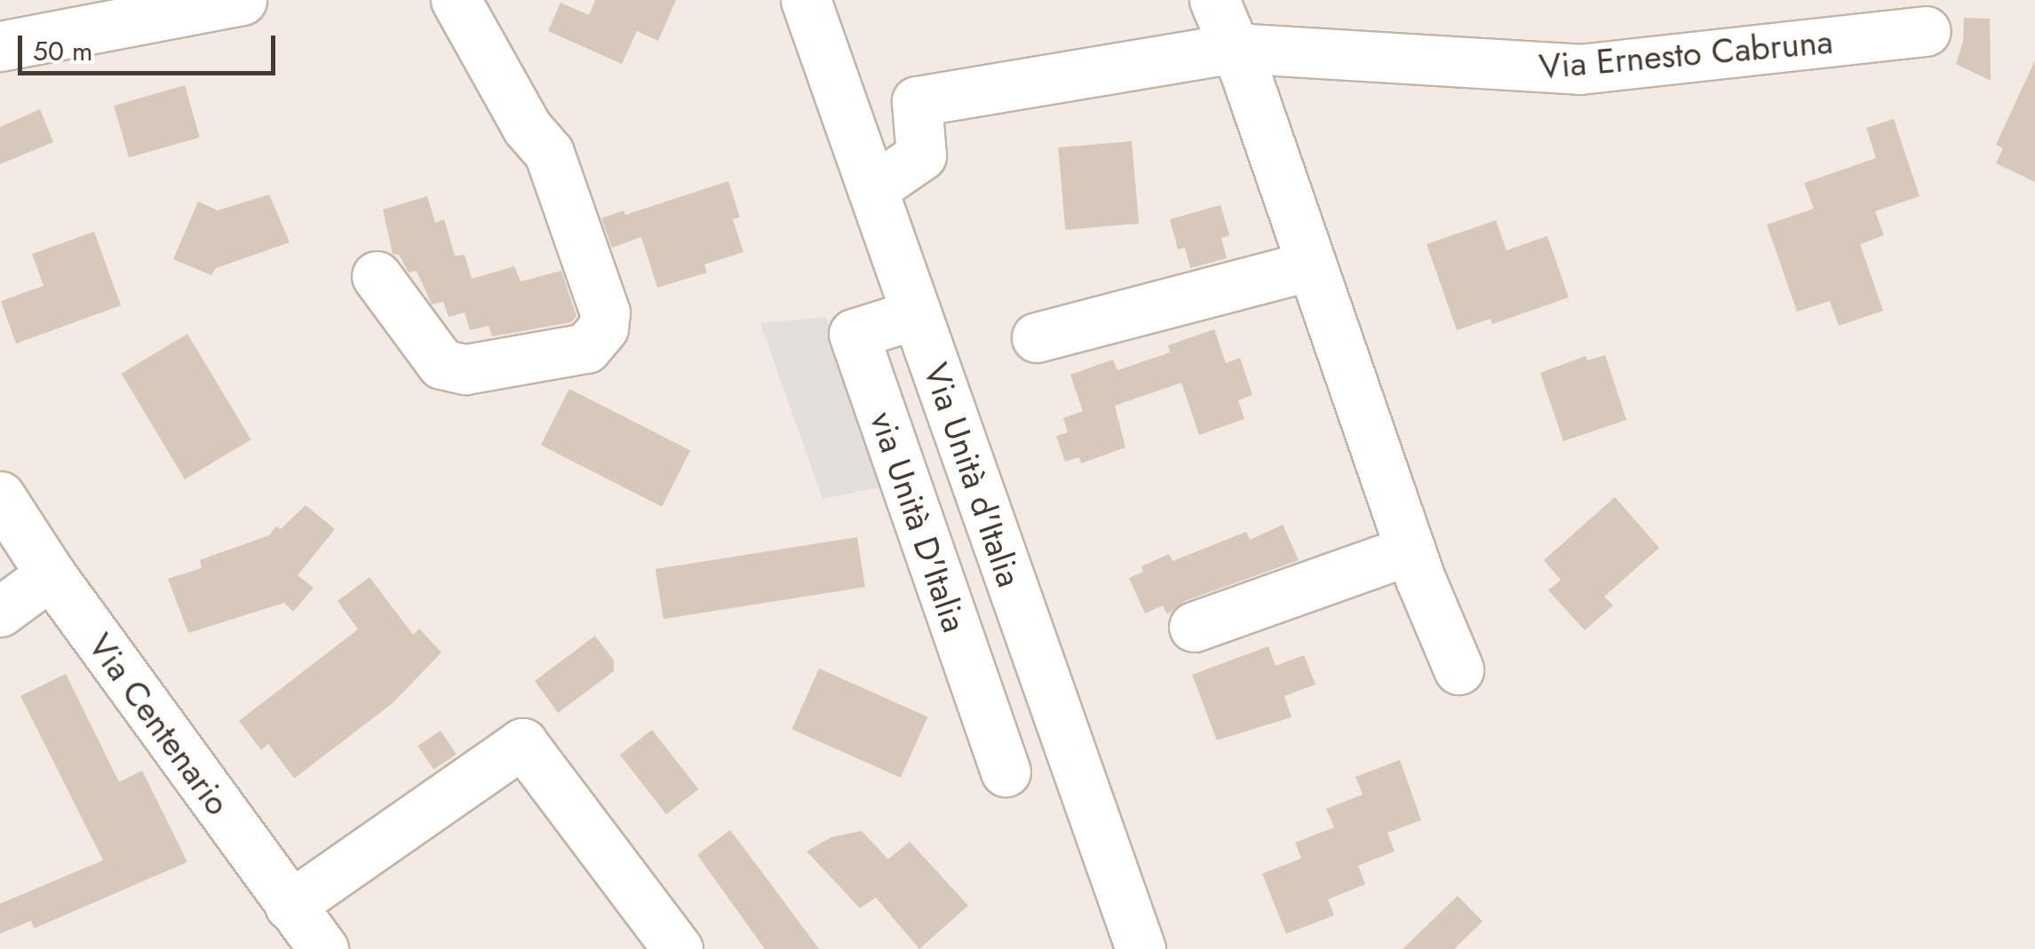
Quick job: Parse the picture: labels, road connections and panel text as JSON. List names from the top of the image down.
{
  "streets": {
    "street": [
      "Via Ernesto Cabruna",
      "Via Unità d'Italia",
      "via Unità D'Italia",
      "Via Centenario"
    ]
  },
  "crossings": [
    ["Via Ernesto Cabruna", "Via Unità d'Italia"],
    ["Via Unità d'Italia", "via Unità D'Italia"]
  ],
  "scale_bar": "50 m"
}
